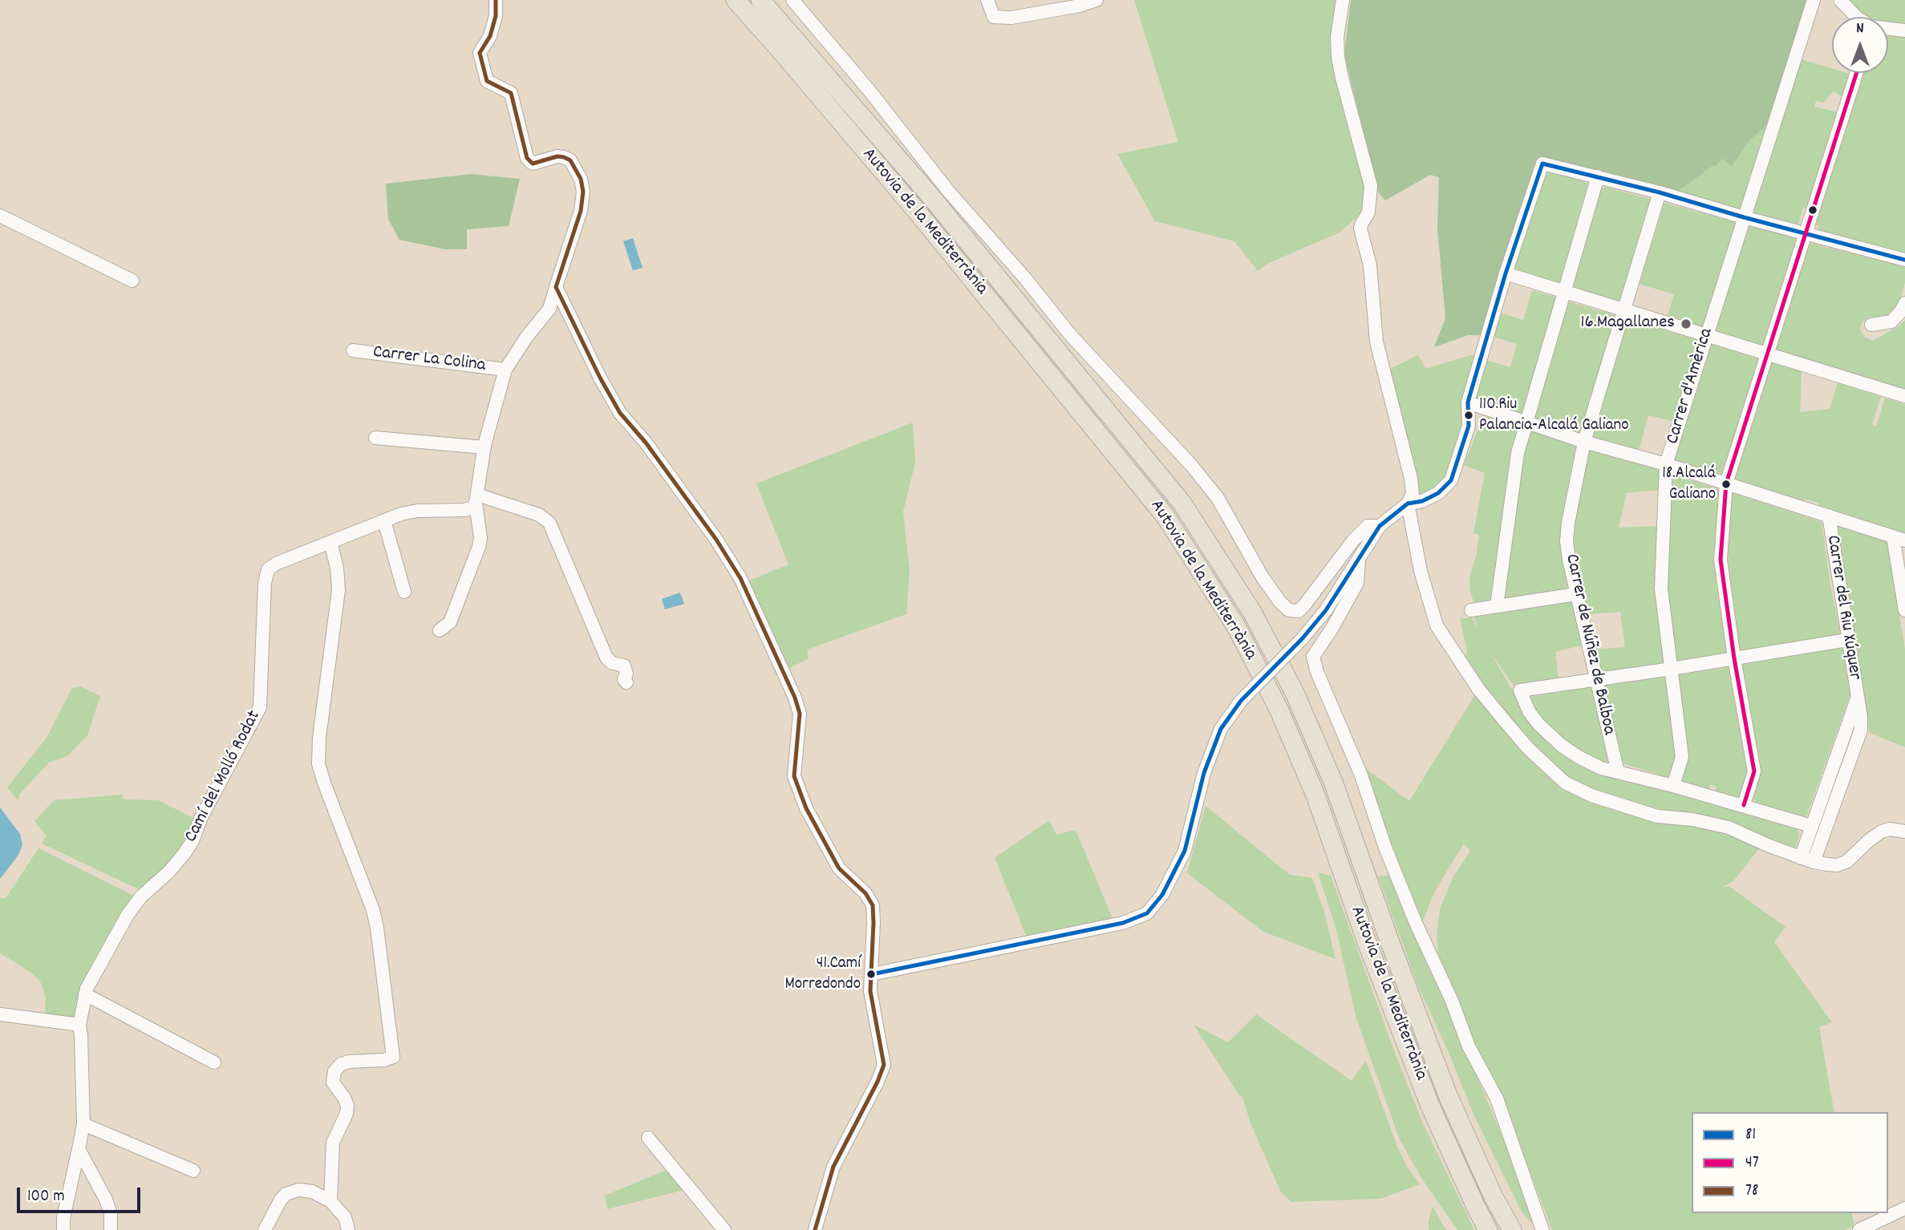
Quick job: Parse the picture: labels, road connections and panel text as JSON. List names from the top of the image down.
{
  "streets": {
    "highway": ["Autovia de la Mediterrània"],
    "street": [
      "Carrer La Colina",
      "Carrer d'Amèrica",
      "Carrer del Riu Xúquer",
      "Carrer de Núñez de Balboa",
      "Camí del Molló Rodat"
    ]
  },
  "places": [
    "16.Magallanes",
    "110.Riu Palancia-Alcalá Galiano",
    "18.Alcalá Galiano",
    "41.Camí Morredondo"
  ],
  "lines": ["transit line 78", "transit line 47", "transit line 81"],
  "legend": ["81", "47", "78"],
  "scale_bar": "100 m",
  "north": "top"
}
